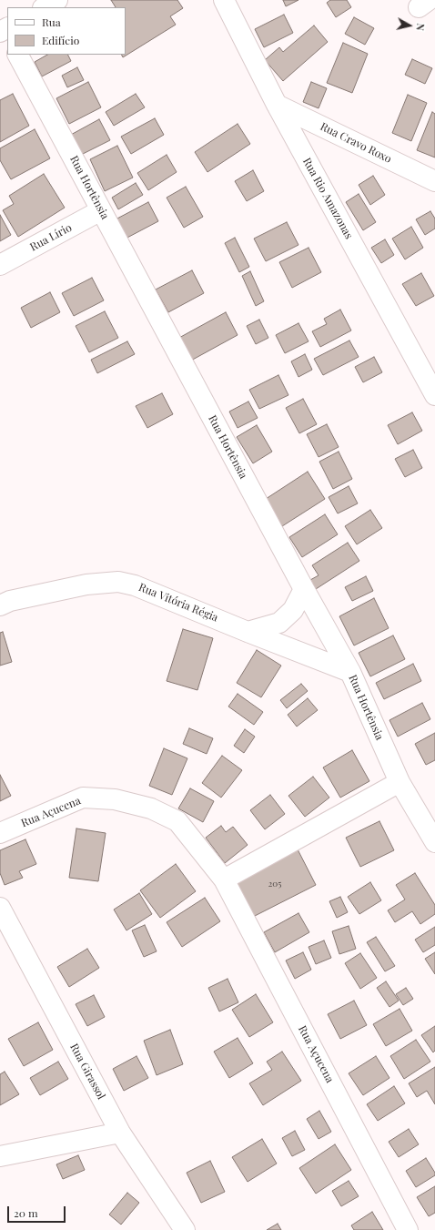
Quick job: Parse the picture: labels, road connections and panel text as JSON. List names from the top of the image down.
{
  "streets": {
    "street": [
      "Rua Cravo Roxo",
      "Rua Hortênsia",
      "Rua Rio Amazonas",
      "Rua Lírio",
      "Rua Vitória Régia",
      "Rua Açucena",
      "Rua Girassol"
    ]
  },
  "crossings": [
    ["Rua Cravo Roxo", "Rua Rio Amazonas"],
    ["Rua Hortênsia", "Rua Lírio"],
    ["Rua Hortênsia", "Rua Vitória Régia"]
  ],
  "house_numbers": ["205"],
  "legend": ["Rua", "Edifício"],
  "scale_bar": "20 m",
  "north": "right"
}
